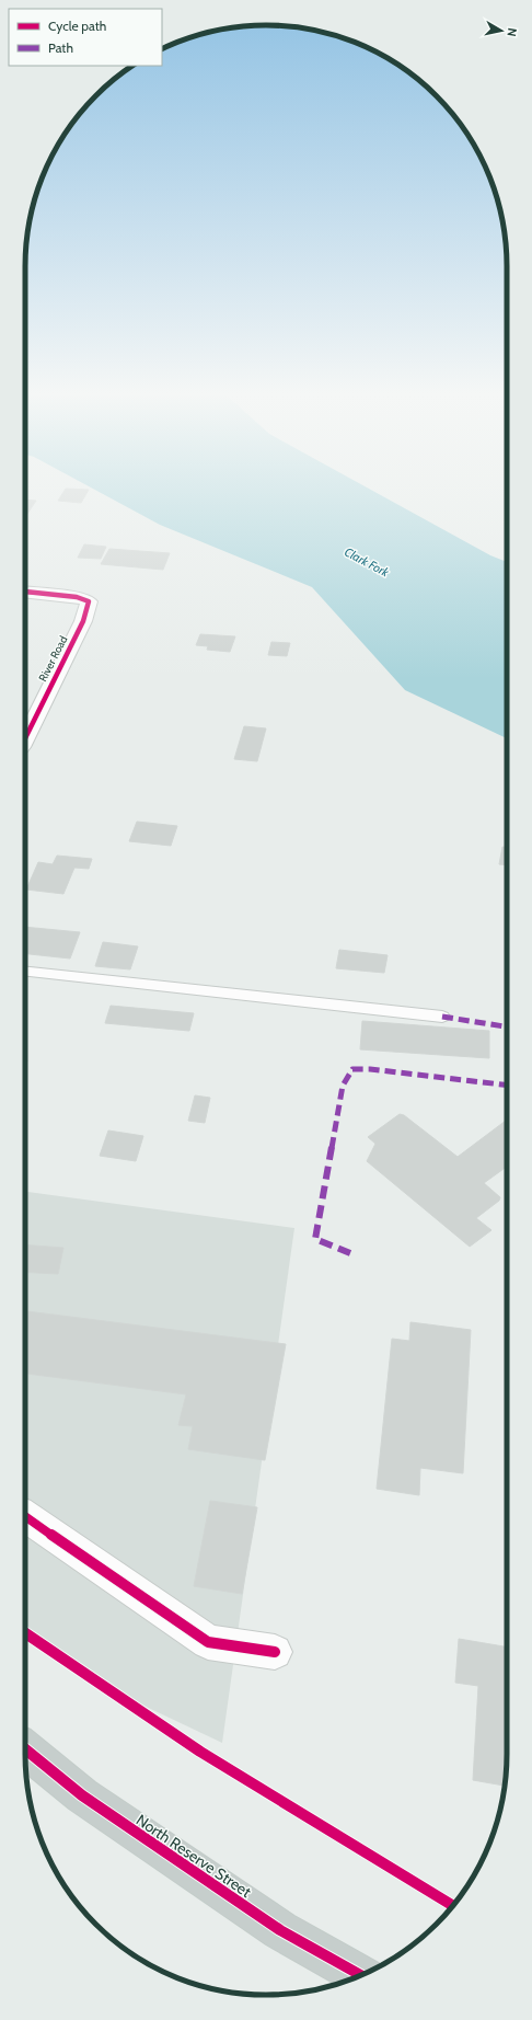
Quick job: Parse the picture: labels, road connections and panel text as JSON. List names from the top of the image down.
{
  "streets": {
    "highway": ["North Reserve Street"],
    "street": ["River Road"]
  },
  "water": ["Clark Fork"],
  "legend": ["Cycle path", "Path"],
  "north": "right"
}
